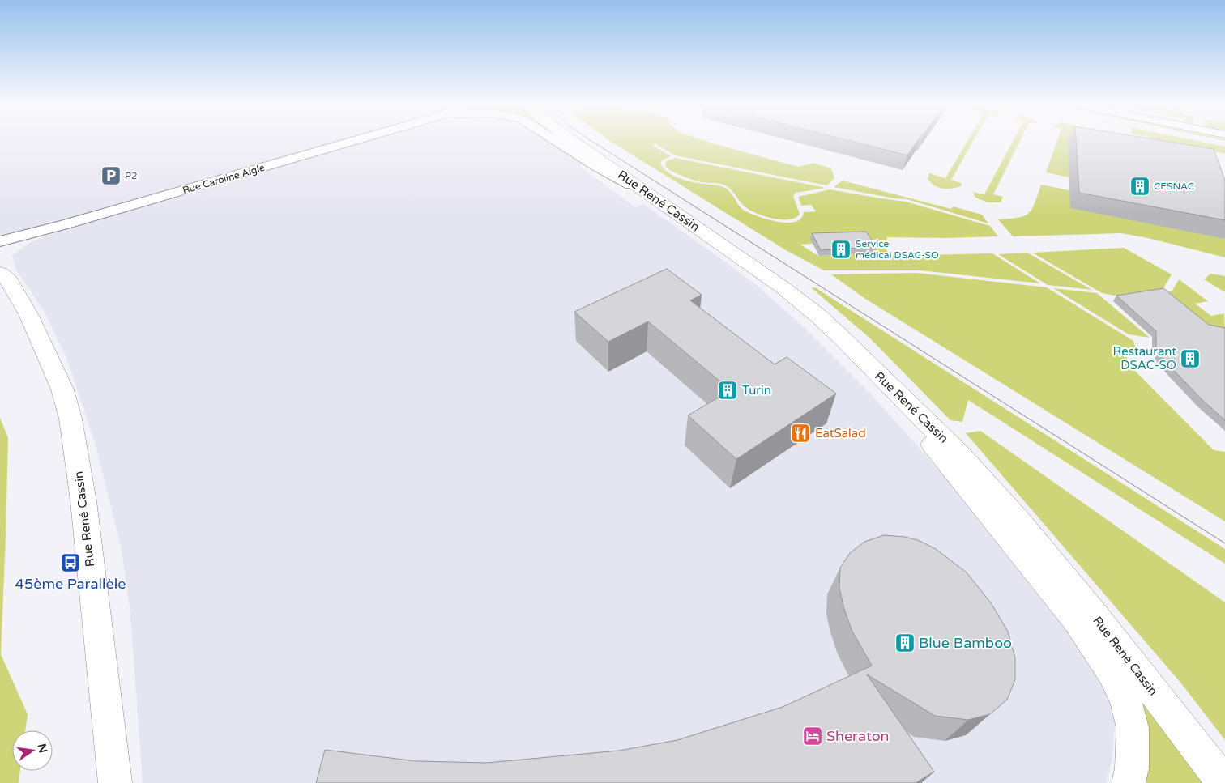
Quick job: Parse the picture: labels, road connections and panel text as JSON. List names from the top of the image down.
{
  "streets": {
    "street": ["Rue Caroline Aigle", "Rue René Cassin"]
  },
  "places": {
    "parking": ["P2"],
    "building": [
      "CESNAC",
      "Service médical DSAC-SO",
      "Restaurant DSAC-SO",
      "Turin",
      "Blue Bamboo"
    ],
    "restaurant": ["EatSalad"],
    "bus stop": ["45ème Parallèle"],
    "hotel": ["Sheraton"]
  },
  "north": "right"
}
